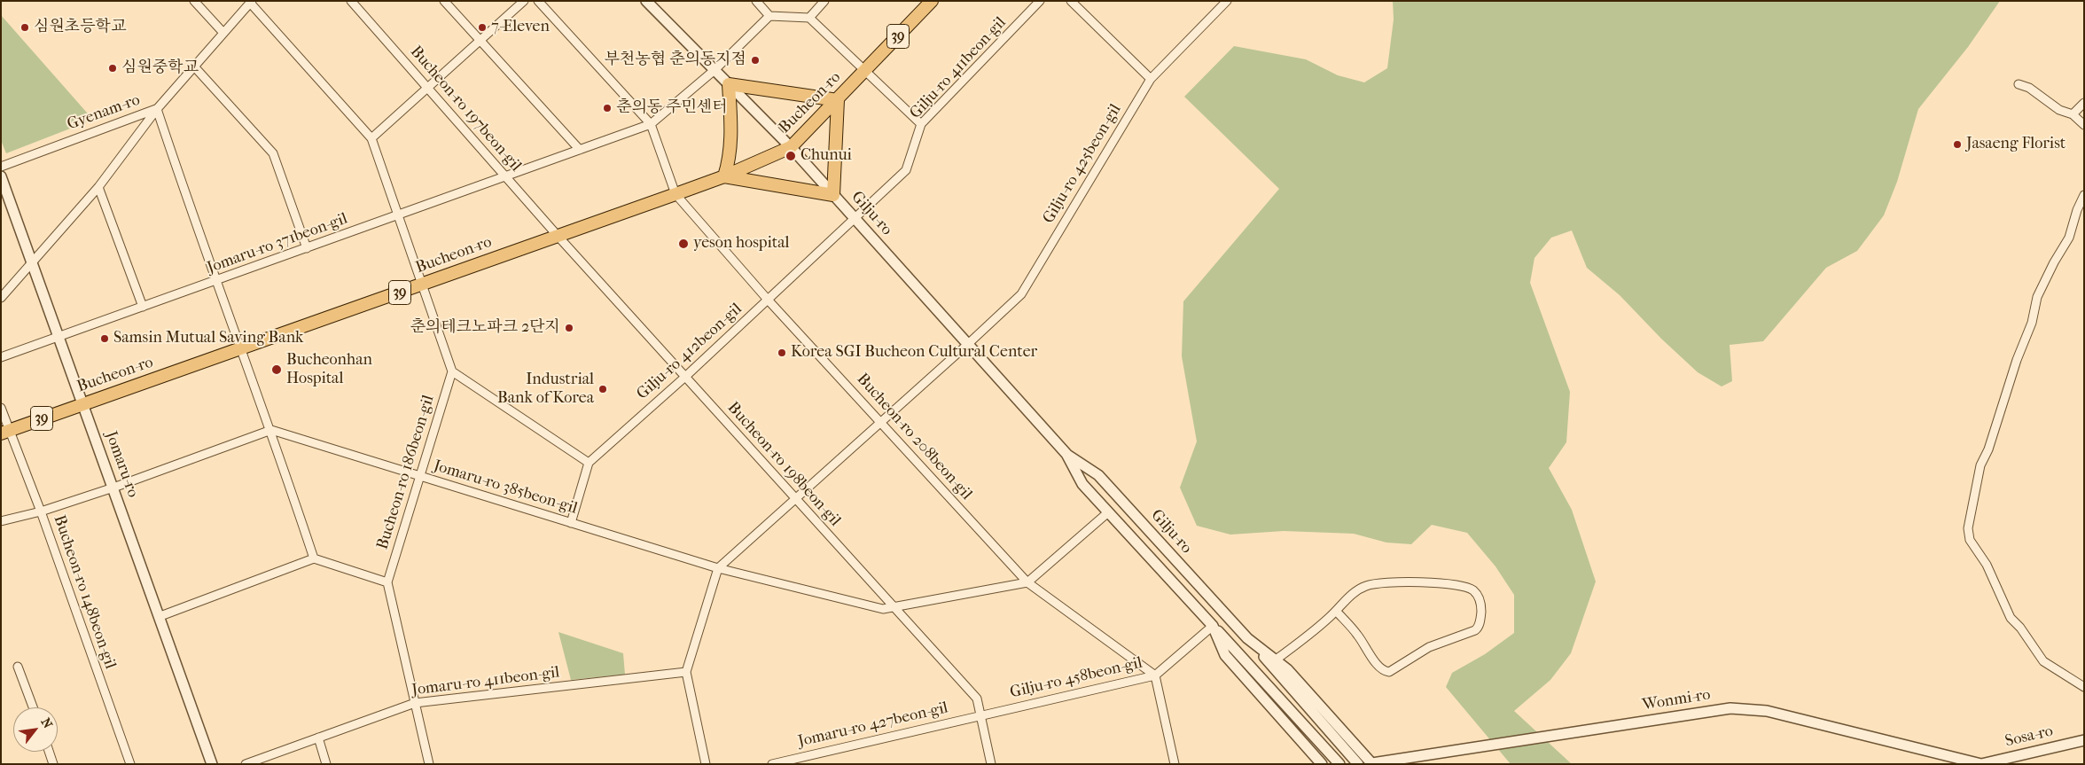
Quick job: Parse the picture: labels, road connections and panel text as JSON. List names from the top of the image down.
{
  "streets": {
    "main road": ["39", "Bucheon-ro"],
    "street": [
      "Gilju-ro 411beon-gil",
      "Bucheon-ro 197beon-gil",
      "Gyenam-ro",
      "Gilju-ro 425beon-gil",
      "Gilju-ro",
      "Jomaru-ro 371beon-gil",
      "Gilju-ro 412beon-gil",
      "Bucheon-ro 208beon-gil",
      "Jomaru-ro",
      "Bucheon-ro 198beon-gil",
      "Bucheon-ro 186beon-gil",
      "Jomaru-ro 385beon-gil",
      "Bucheon-ro 148beon-gil",
      "Gilju-ro 458beon-gil",
      "Jomaru-ro 411beon-gil",
      "Wonmi-ro",
      "Jomaru-ro 427beon-gil",
      "Sosa-ro"
    ]
  },
  "crossings": [
    ["Gilju-ro 411beon-gil", "Gilju-ro"],
    ["Gilju-ro 411beon-gil", "Gilju-ro 412beon-gil"],
    ["Bucheon-ro", "Bucheon-ro 197beon-gil"],
    ["Bucheon-ro", "Gilju-ro"],
    ["Bucheon-ro", "Bucheon-ro 208beon-gil"],
    ["Bucheon-ro", "Jomaru-ro"],
    ["Bucheon-ro", "Bucheon-ro 198beon-gil"],
    ["Bucheon-ro", "Bucheon-ro 148beon-gil"],
    ["Bucheon-ro 197beon-gil", "Jomaru-ro 371beon-gil"],
    ["Bucheon-ro 197beon-gil", "Bucheon-ro 198beon-gil"],
    ["Gilju-ro 425beon-gil", "Gilju-ro"],
    ["Gilju-ro 425beon-gil", "Bucheon-ro 208beon-gil"],
    ["Gilju-ro 425beon-gil", "Bucheon-ro 198beon-gil"],
    ["Gilju-ro 425beon-gil", "Jomaru-ro 385beon-gil"],
    ["Gilju-ro", "Gilju-ro 412beon-gil"],
    ["Gilju-ro", "Gilju-ro 458beon-gil"],
    ["Gilju-ro", "Wonmi-ro"],
    ["Jomaru-ro 371beon-gil", "Jomaru-ro"],
    ["Gilju-ro 412beon-gil", "Bucheon-ro 208beon-gil"],
    ["Gilju-ro 412beon-gil", "Bucheon-ro 198beon-gil"],
    ["Bucheon-ro 208beon-gil", "Jomaru-ro 385beon-gil"],
    ["Bucheon-ro 208beon-gil", "Gilju-ro 458beon-gil"],
    ["Bucheon-ro 198beon-gil", "Jomaru-ro 385beon-gil"],
    ["Bucheon-ro 198beon-gil", "Gilju-ro 458beon-gil"],
    ["Bucheon-ro 198beon-gil", "Jomaru-ro 427beon-gil"],
    ["Bucheon-ro 186beon-gil", "Jomaru-ro 385beon-gil"],
    ["Gilju-ro 458beon-gil", "Jomaru-ro 427beon-gil"],
    ["Wonmi-ro", "Sosa-ro"]
  ],
  "places": [
    "심원초등학교",
    "7-Eleven",
    "부천농협 춘의동지점",
    "심원중학교",
    "춘의동 주민센터",
    "Jasaeng Florist",
    "Chunui",
    "yeson hospital",
    "춘의테크노파크 2단지",
    "Samsin Mutual Saving Bank",
    "Korea SGI Bucheon Cultural Center",
    "Bucheonhan Hospital",
    "Industrial Bank of Korea"
  ],
  "north": "top right"
}
